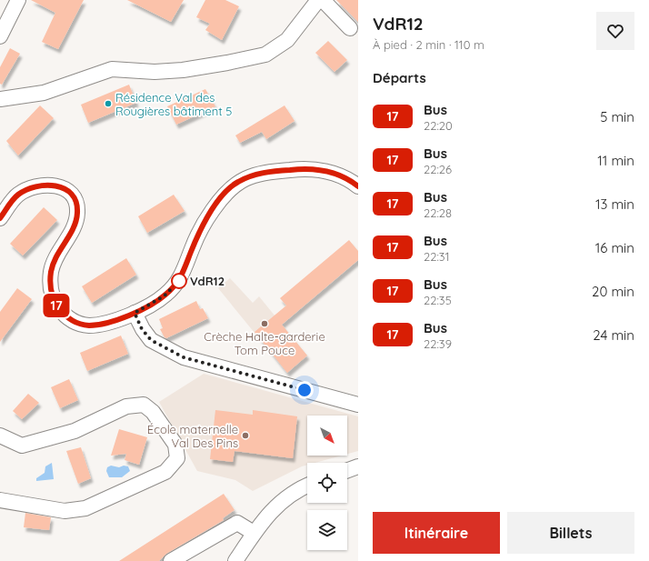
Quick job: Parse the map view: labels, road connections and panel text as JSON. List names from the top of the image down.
{
  "places": [
    "Résidence Val des Rougières bâtiment 5",
    "VdR12",
    "Crèche Halte-garderie Tom Pouce",
    "École maternelle Val Des Pins"
  ],
  "lines": ["bus line 17"],
  "north": "bottom right",
  "page": {
    "on_map": "17",
    "heading": [
      ["VdR12", "À pied · 2 min · 110 m"],
      "Départs"
    ],
    "list": [
      {
        "mark": "17",
        "name": "Bus",
        "note": "22:20",
        "value": "5 min"
      },
      {
        "mark": "17",
        "name": "Bus",
        "note": "22:26",
        "value": "11 min"
      },
      {
        "mark": "17",
        "name": "Bus",
        "note": "22:28",
        "value": "13 min"
      },
      {
        "mark": "17",
        "name": "Bus",
        "note": "22:31",
        "value": "16 min"
      },
      {
        "mark": "17",
        "name": "Bus",
        "note": "22:35",
        "value": "20 min"
      },
      {
        "mark": "17",
        "name": "Bus",
        "note": "22:39",
        "value": "24 min"
      }
    ],
    "buttons": ["Itinéraire", "Billets"]
  }
}
